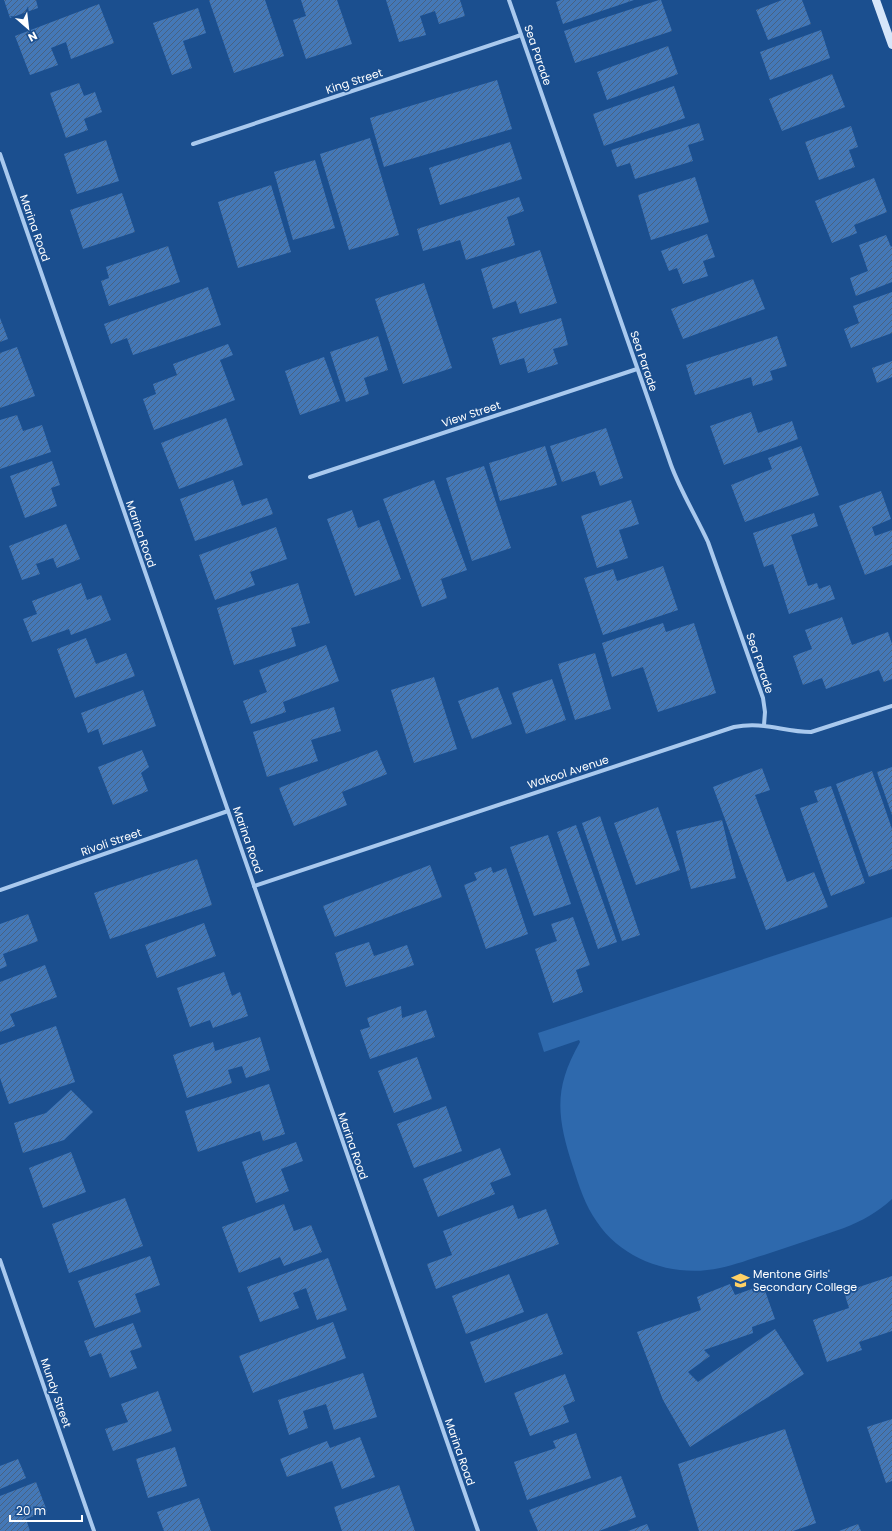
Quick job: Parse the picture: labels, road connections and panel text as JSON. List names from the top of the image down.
{
  "streets": {
    "street": [
      "Sea Parade",
      "King Street",
      "Marina Road",
      "View Street",
      "Wakool Avenue",
      "Rivoli Street",
      "Mundy Street"
    ]
  },
  "crossings": [
    ["Sea Parade", "King Street"],
    ["Sea Parade", "View Street"],
    ["Sea Parade", "Wakool Avenue"],
    ["Marina Road", "Wakool Avenue"],
    ["Marina Road", "Rivoli Street"]
  ],
  "places": {
    "school or university": ["Mentone Girls' Secondary College"]
  },
  "scale_bar": "20 m",
  "north": "bottom right"
}
